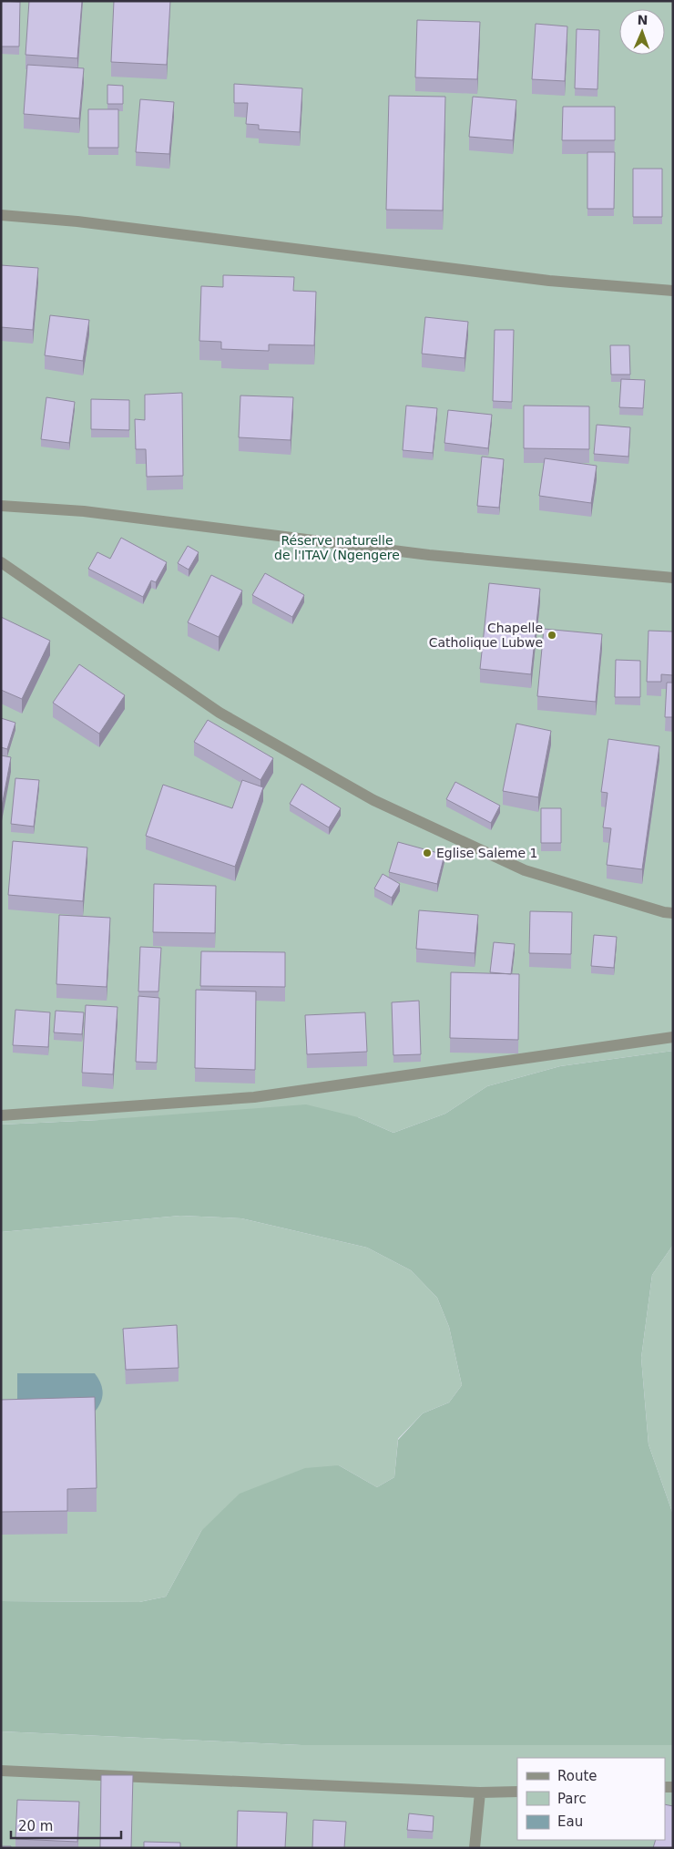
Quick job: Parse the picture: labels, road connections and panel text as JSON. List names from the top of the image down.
{
  "parks": ["Réserve naturelle de l'ITAV (Ngengere"],
  "places": ["Chapelle Catholique Lubwe", "Eglise Saleme 1"],
  "legend": ["Route", "Parc", "Eau"],
  "scale_bar": "20 m",
  "north": "top"
}
